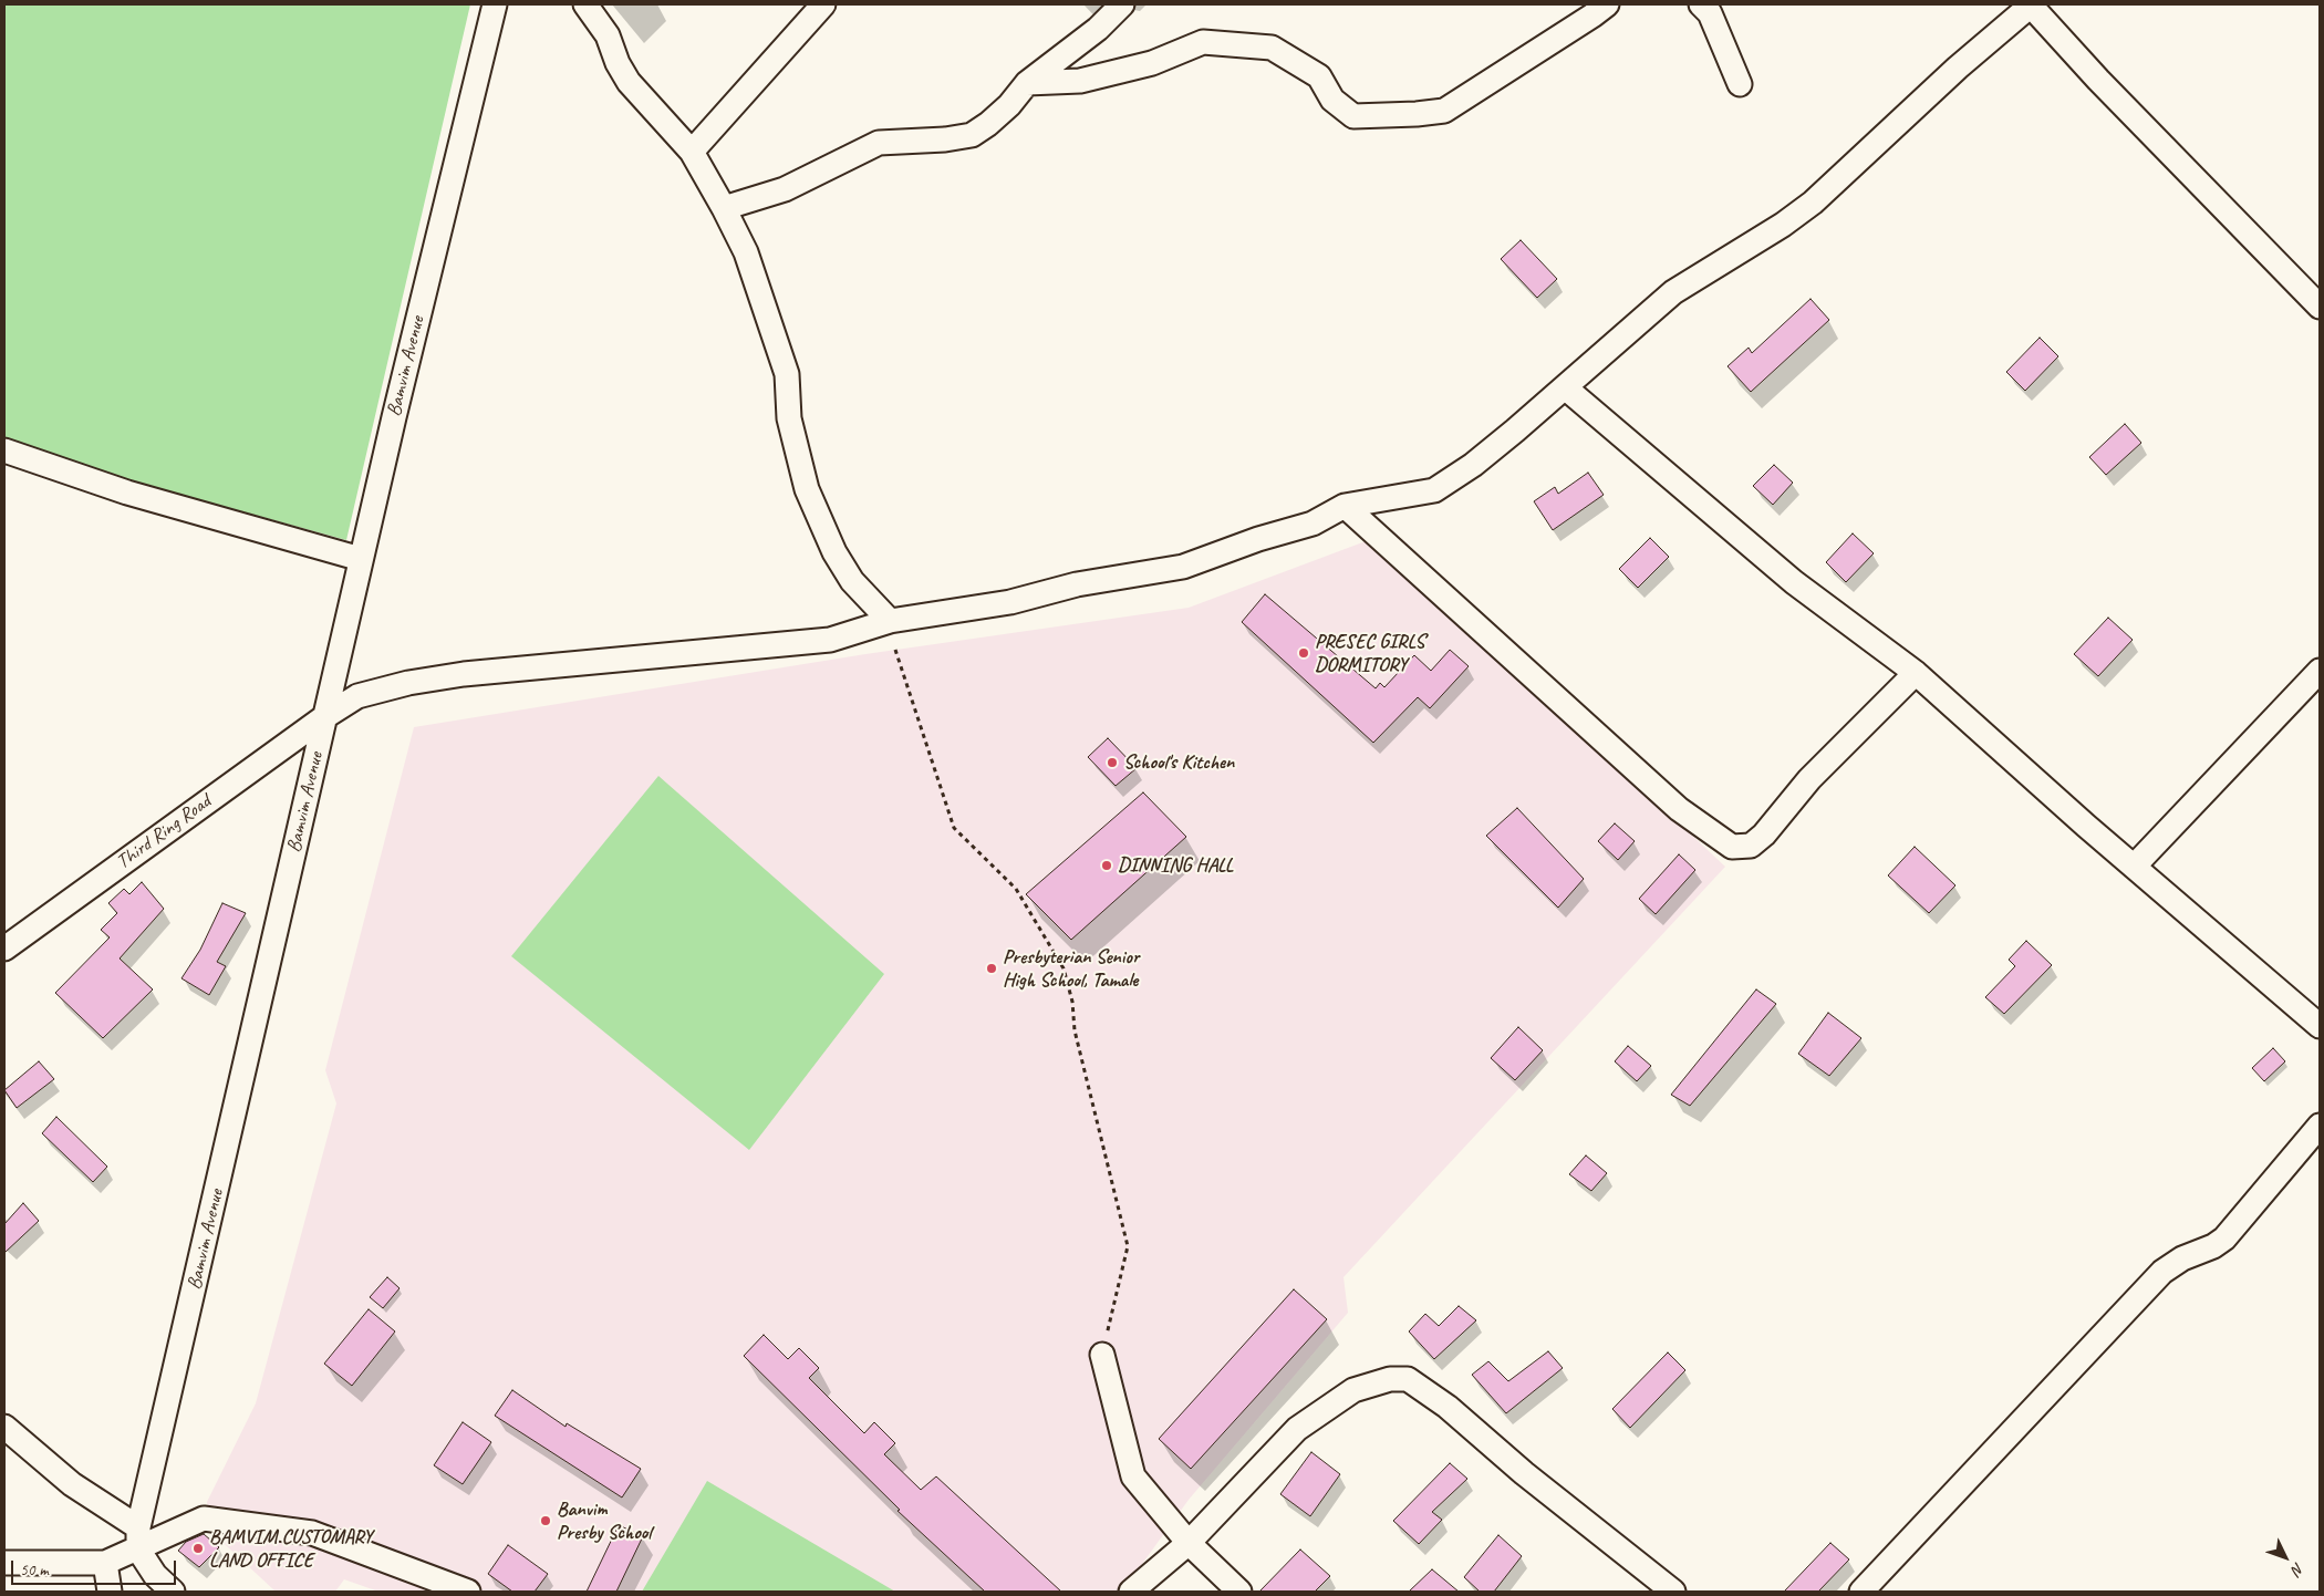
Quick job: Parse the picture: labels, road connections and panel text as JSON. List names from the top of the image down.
{
  "streets": {
    "street": ["Bamvim Avenue", "Third Ring Road"]
  },
  "crossings": [
    ["Bamvim Avenue", "Third Ring Road"]
  ],
  "places": [
    "PRESEC GIRLS DORMITORY",
    "School's Kitchen",
    "DINNING HALL",
    "Presbyterian Senior High School, Tamale",
    "Banvim Presby School",
    "BAMVIM CUSTOMARY LAND OFFICE"
  ],
  "scale_bar": "50 m",
  "north": "bottom right"
}
